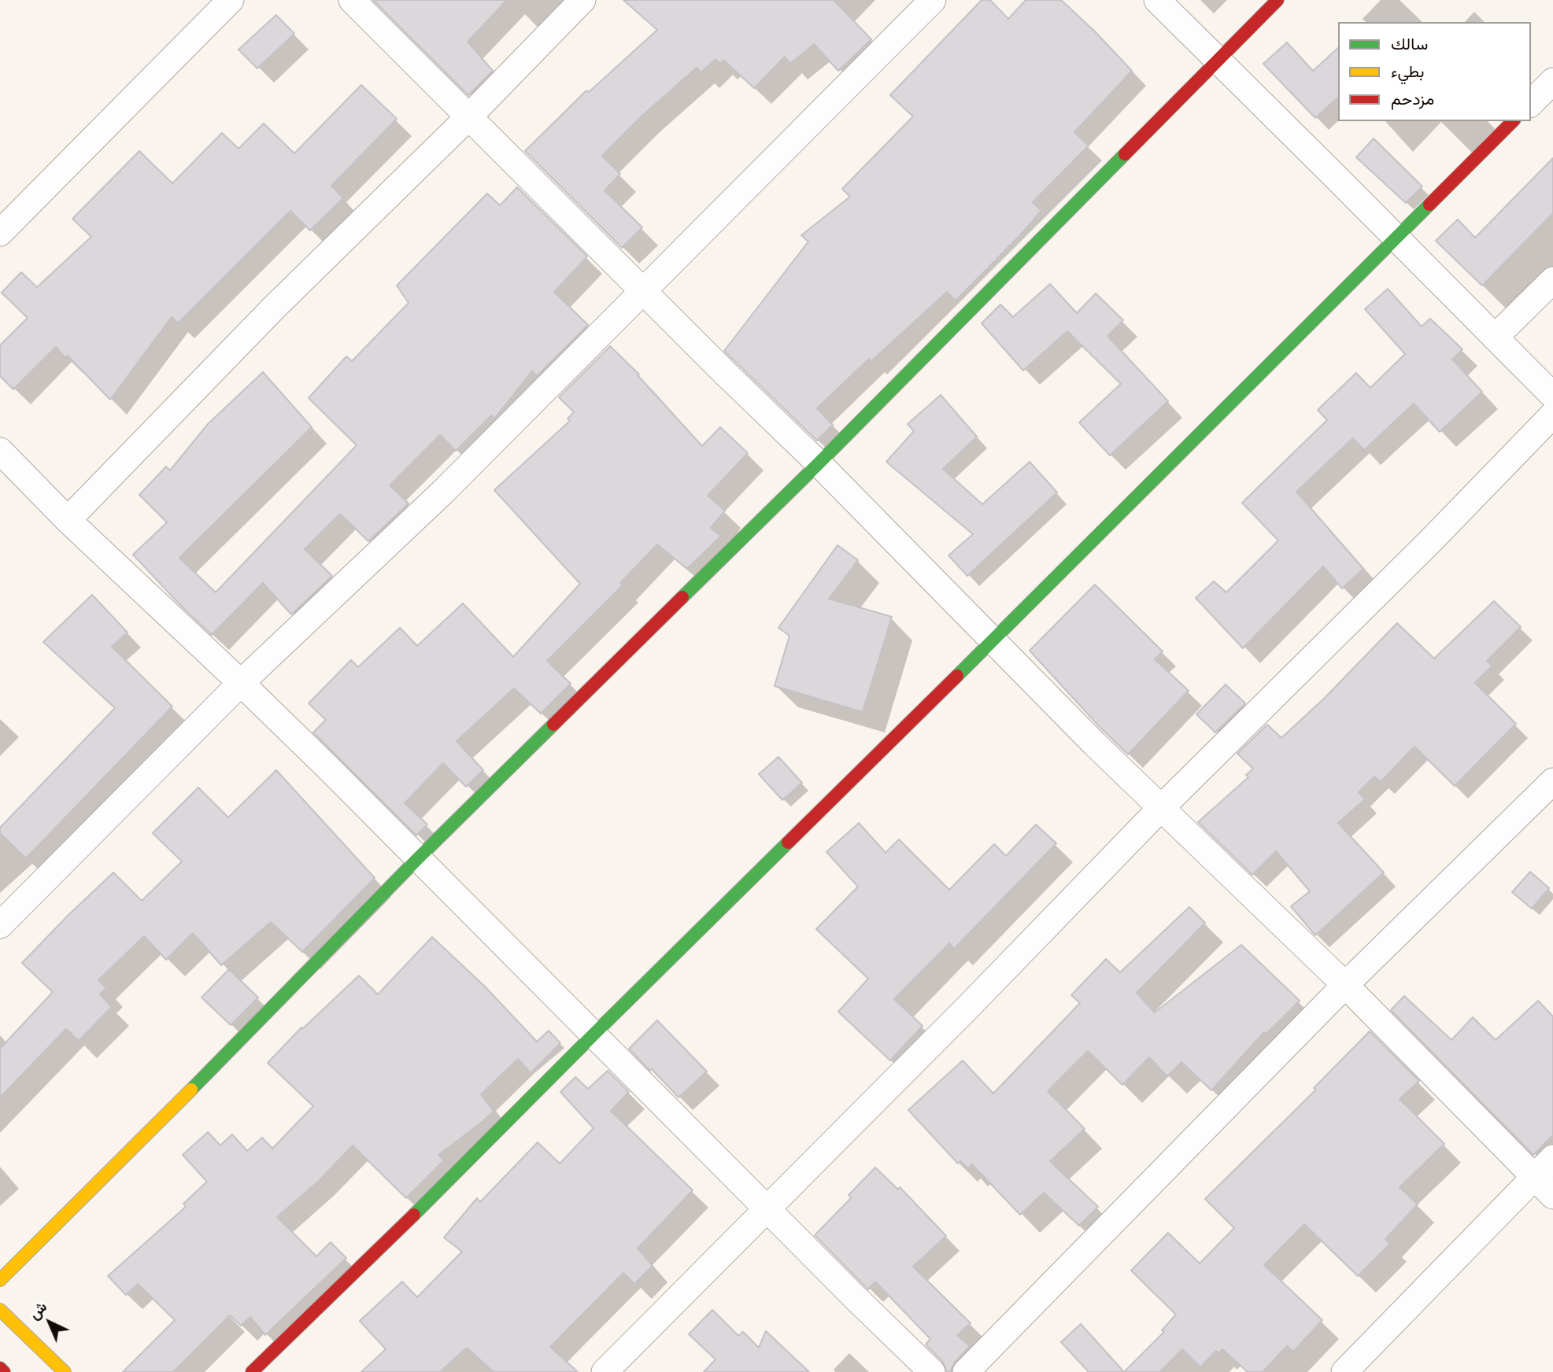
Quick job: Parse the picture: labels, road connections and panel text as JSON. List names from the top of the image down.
{
  "legend": ["سالك", "بطيء", "مزدحم"],
  "north": "top left"
}
